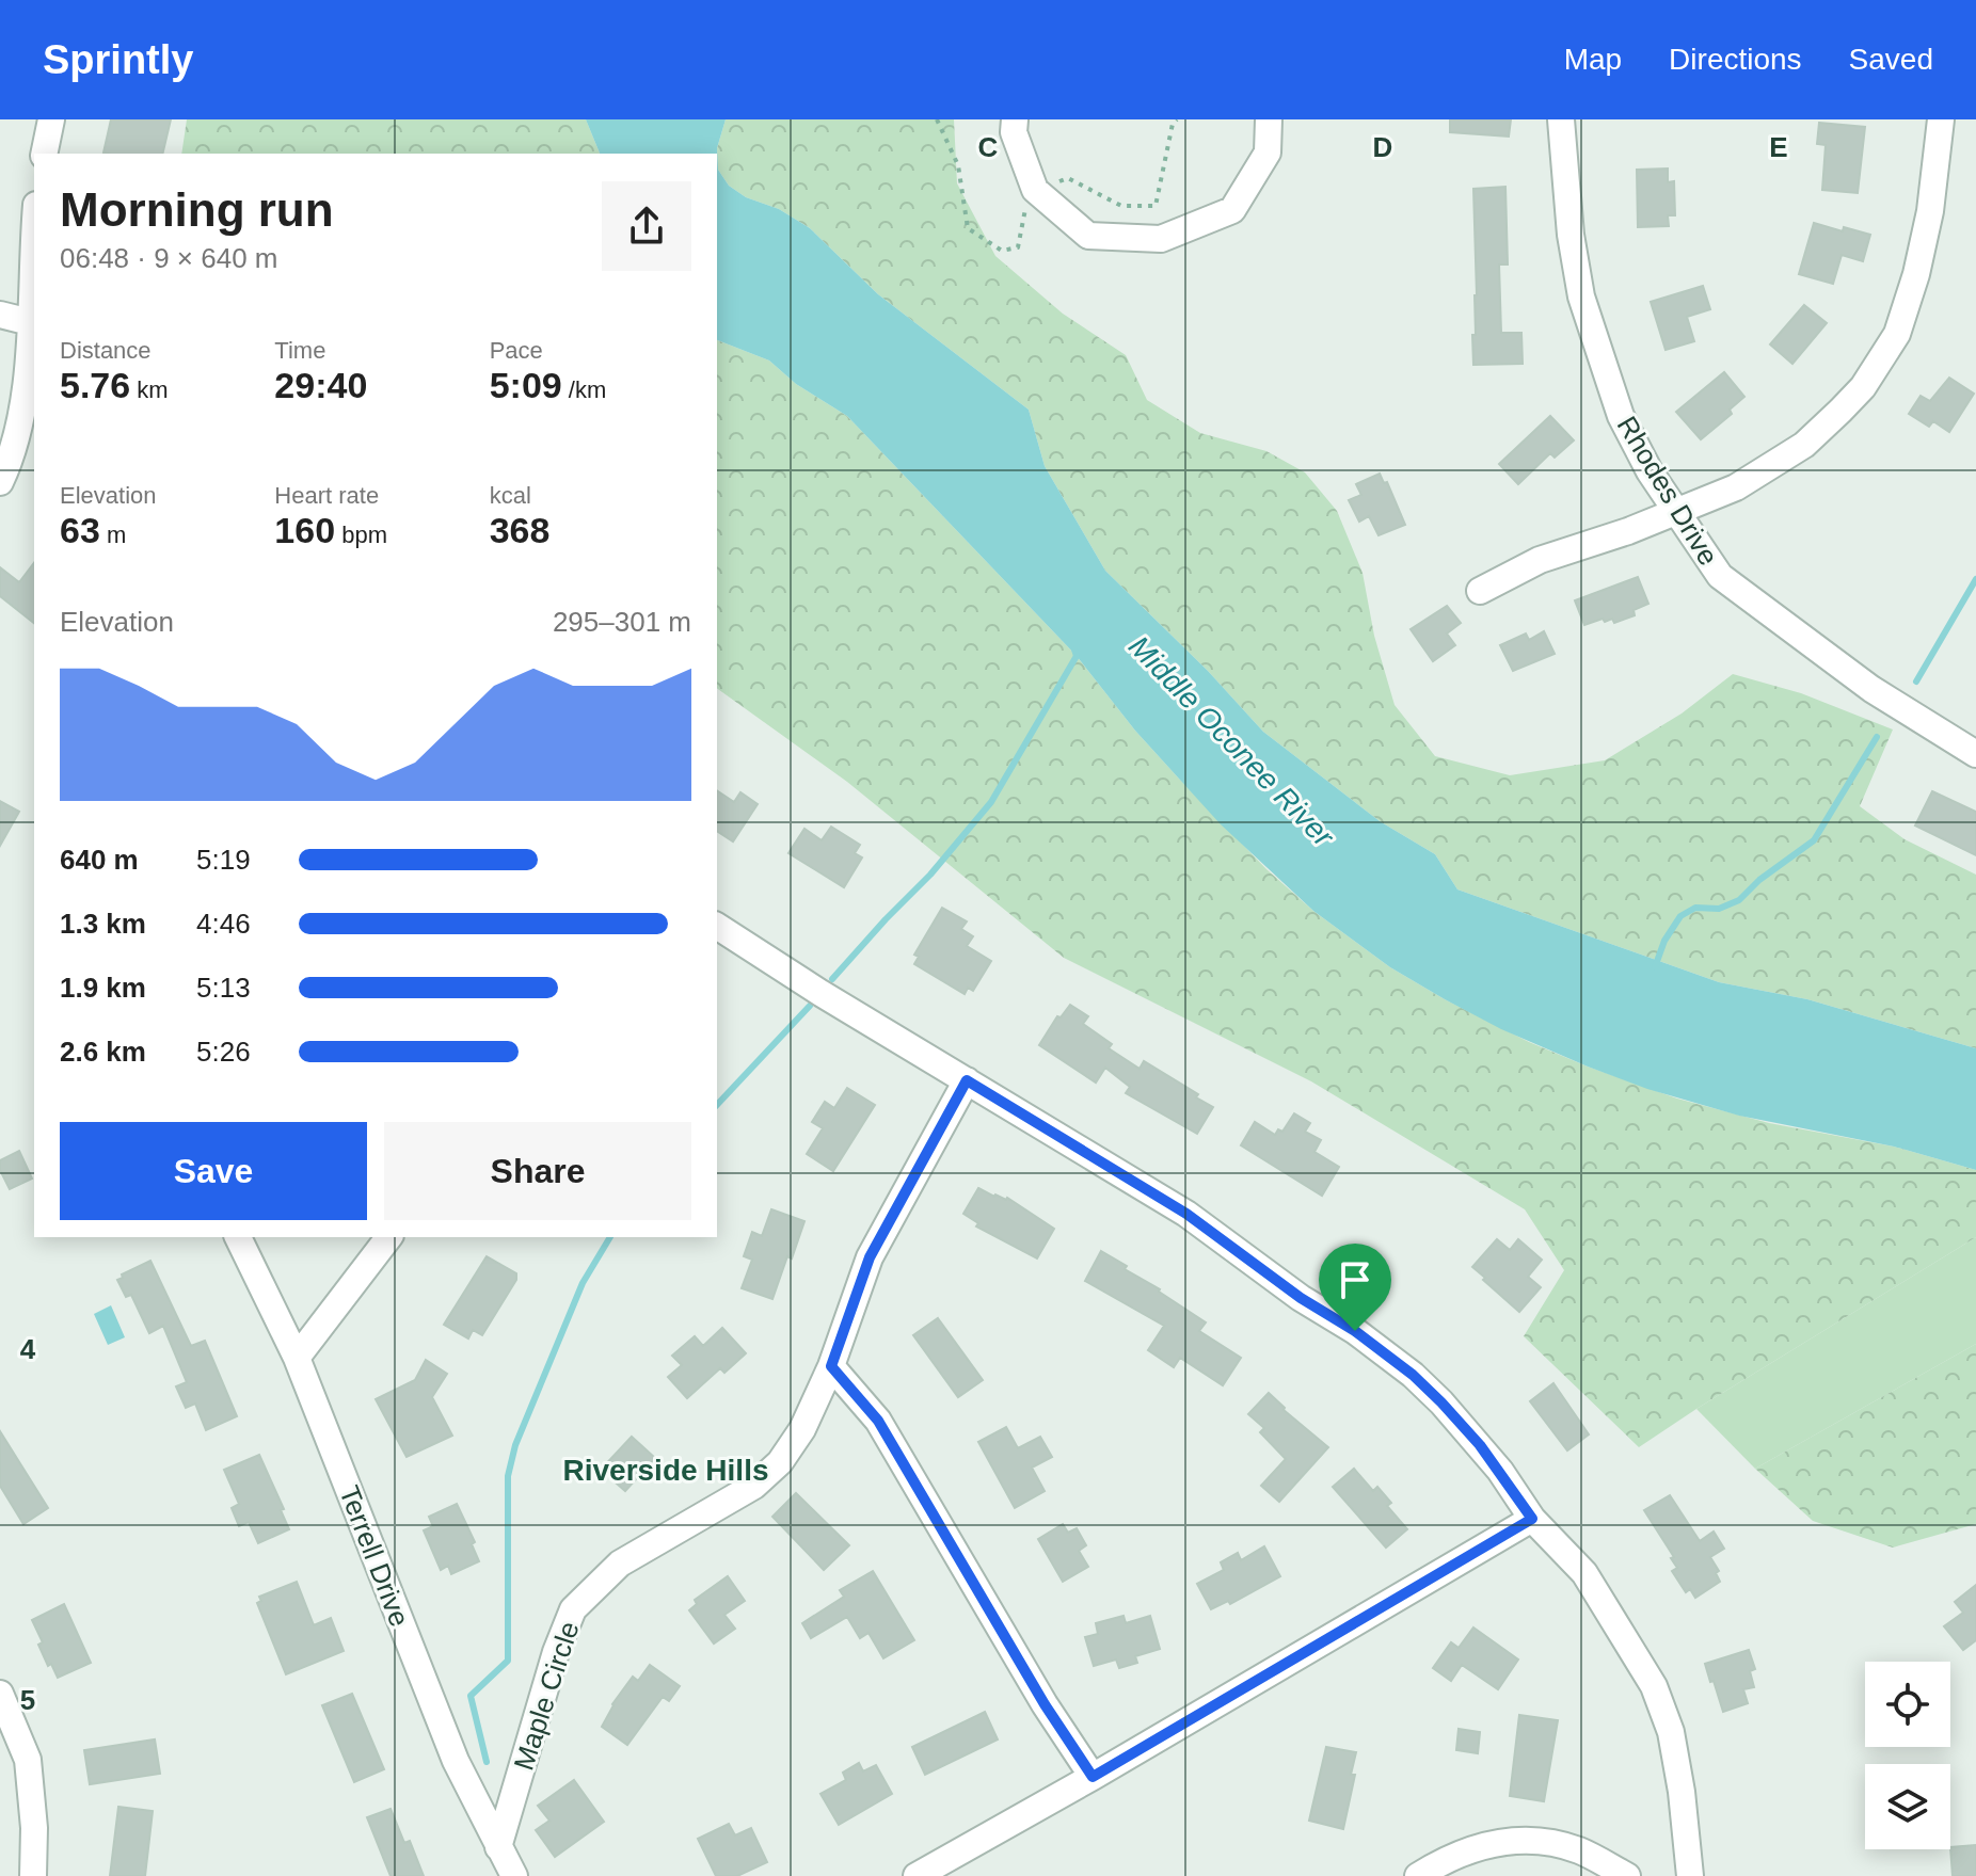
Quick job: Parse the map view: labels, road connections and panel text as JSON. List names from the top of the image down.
{
  "streets": {
    "street": ["Rhodes Drive", "Terrell Drive", "Maple Circle"]
  },
  "crossings": [
    ["Terrell Drive", "Maple Circle"]
  ],
  "districts": ["Riverside Hills"],
  "water": ["Middle Oconee River"],
  "page": {
    "header": "Sprintly",
    "nav": ["Map", "Directions", "Saved"],
    "heading": ["Morning run", "06:48 · 9 × 640 m"],
    "stats": [
      ["Distance", "5.76 km"],
      ["Time", "29:40"],
      ["Pace", "5:09 /km"],
      ["Elevation", "63 m"],
      ["Heart rate", "160 bpm"],
      ["kcal", "368"]
    ],
    "chart": ["Elevation", "295–301 m"],
    "list": [
      {
        "name": "640 m",
        "note": "5:19"
      },
      {
        "name": "1.3 km",
        "note": "4:46"
      },
      {
        "name": "1.9 km",
        "note": "5:13"
      },
      {
        "name": "2.6 km",
        "note": "5:26"
      }
    ],
    "buttons": ["Save", "Share"]
  },
  "grid": {
    "columns": ["C", "D", "E"],
    "rows": ["4", "5"]
  }
}
